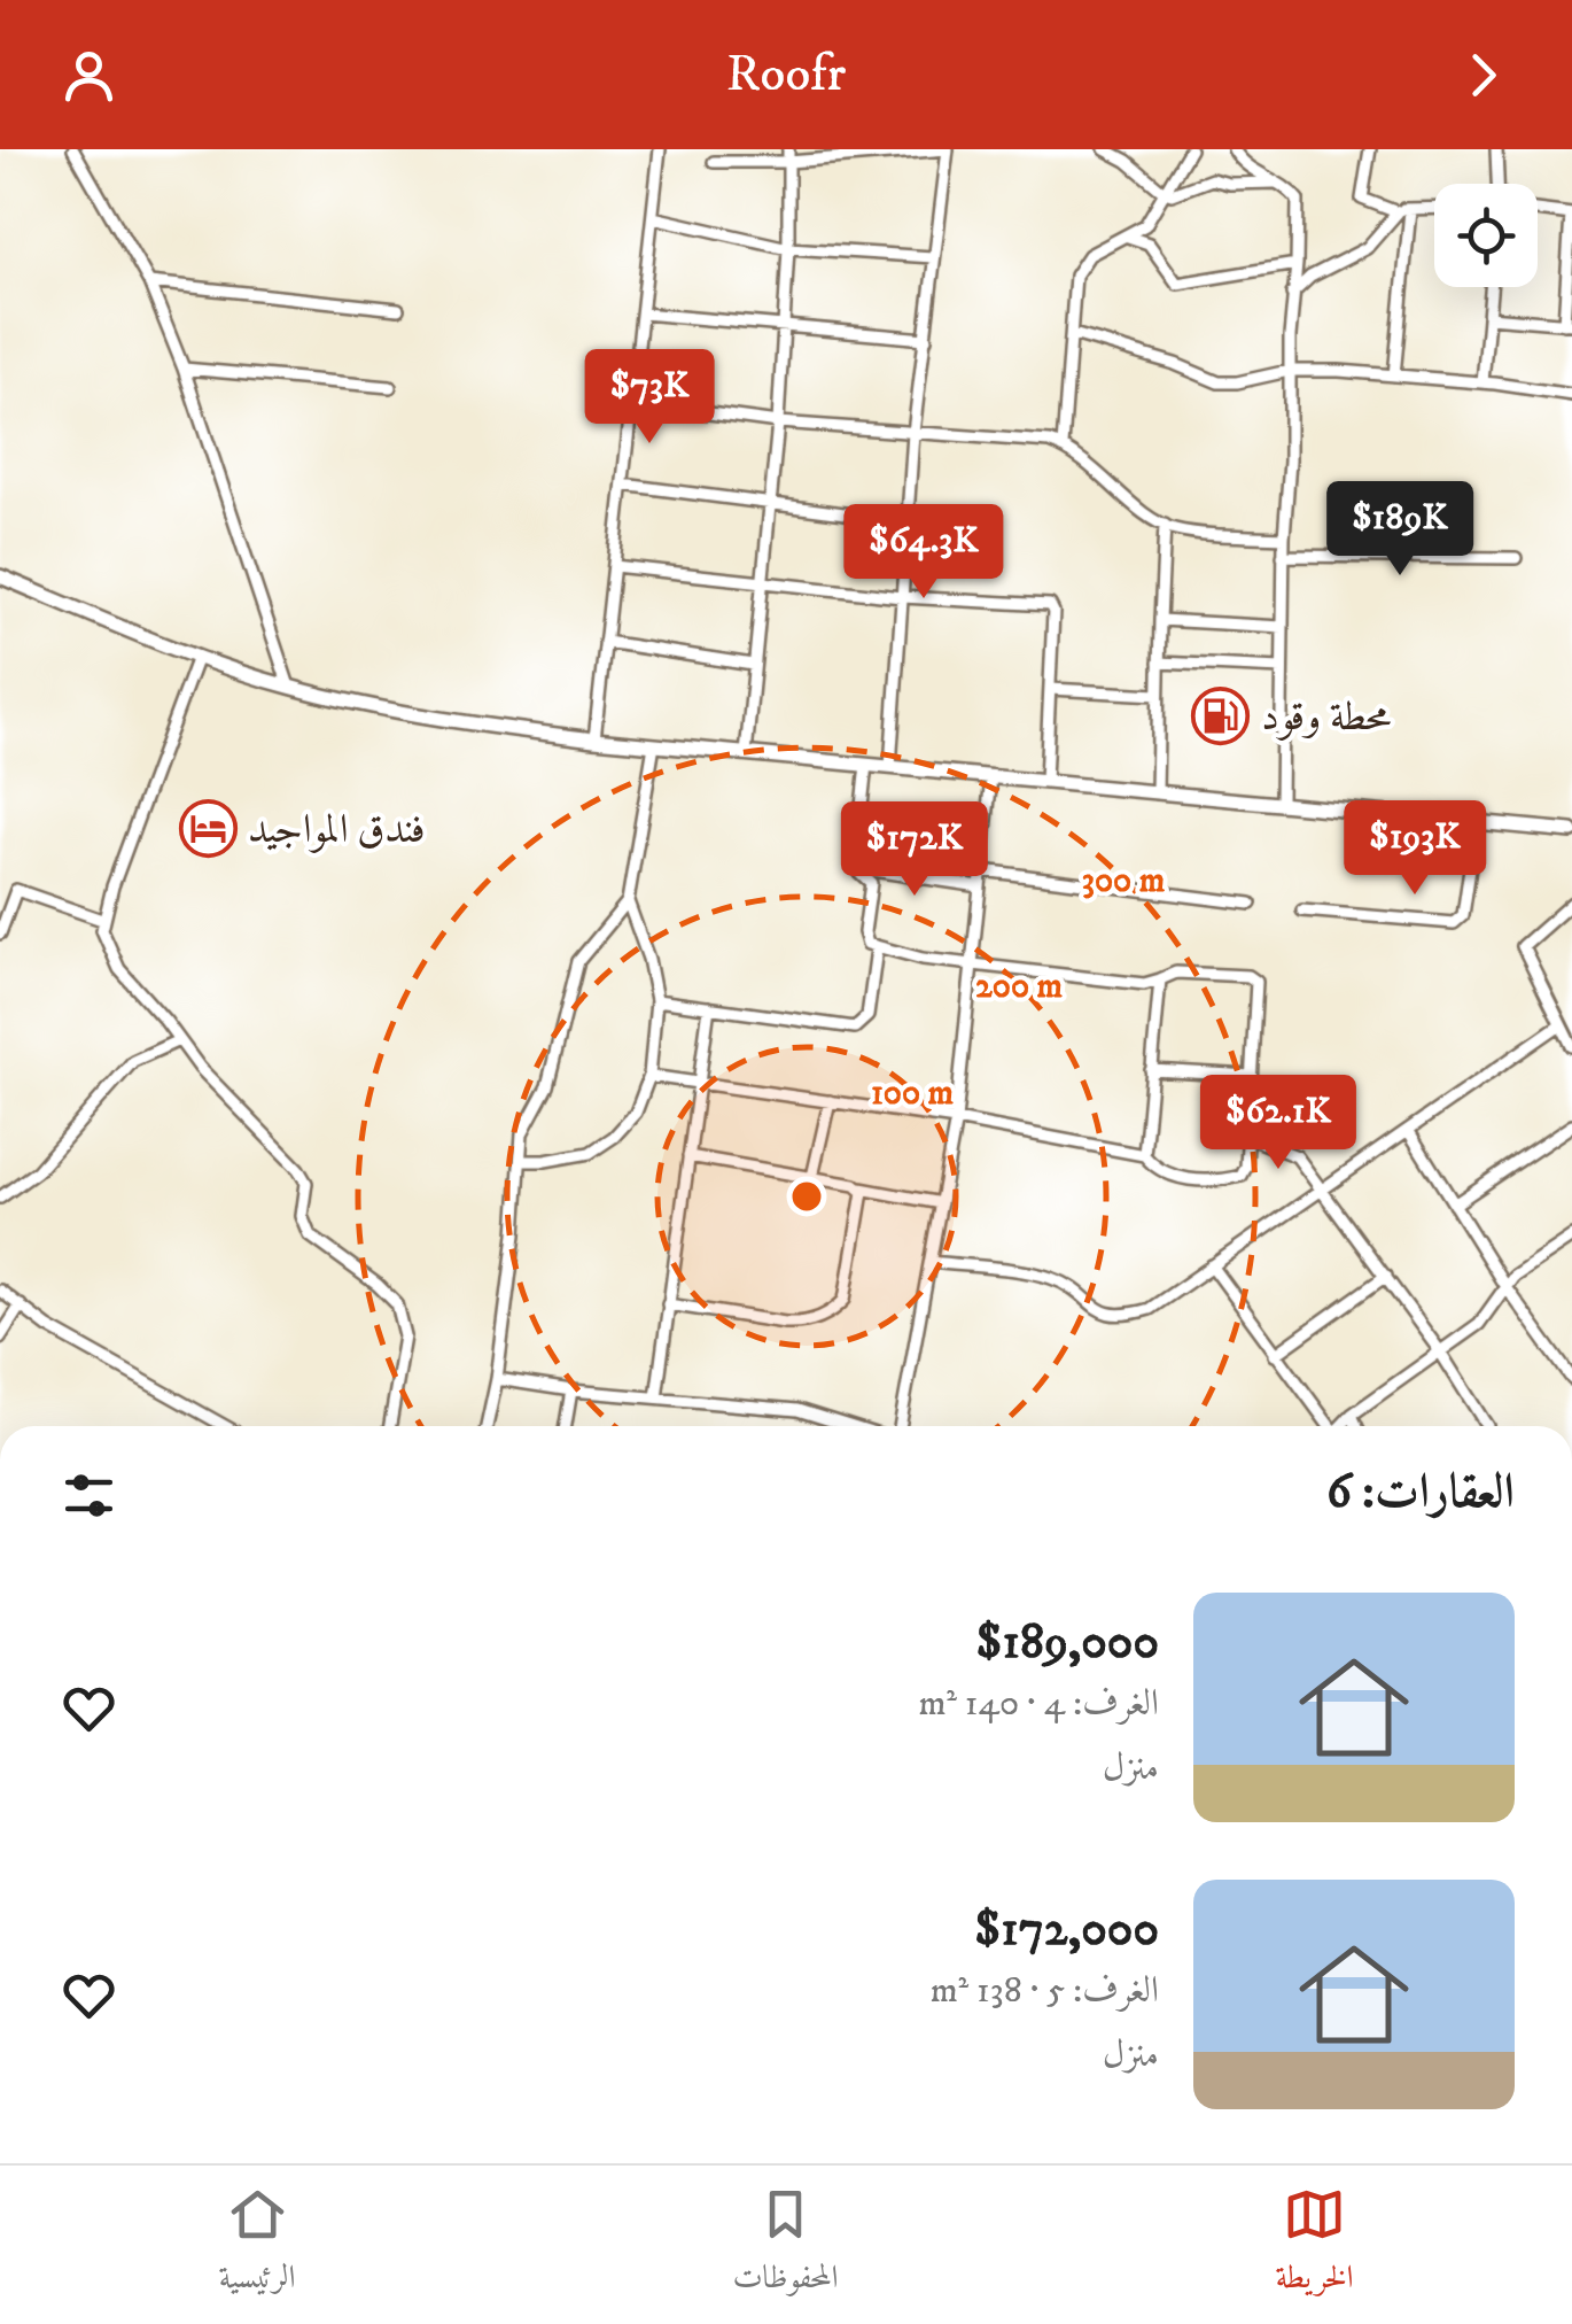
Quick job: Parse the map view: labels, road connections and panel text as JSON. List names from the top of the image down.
{
  "places": {
    "fuel station": ["محطة وقود"],
    "hotel": ["فندق المواجيد"]
  },
  "page": {
    "header": "Roofr",
    "price": [
      "$73K",
      "$189K",
      "$64.3K",
      "$193K",
      "$172K",
      "$62.1K"
    ],
    "heading": "العقارات: 6",
    "list": [
      {
        "name": "$189,000",
        "note": "الغرف: 4 · 140 m² · منزل"
      },
      {
        "name": "$172,000",
        "note": "الغرف: 5 · 138 m² · منزل"
      }
    ],
    "tabs": ["الخريطة", "المحفوظات", "الرئيسية"]
  },
  "rings": ["300 m", "200 m", "100 m"]
}
